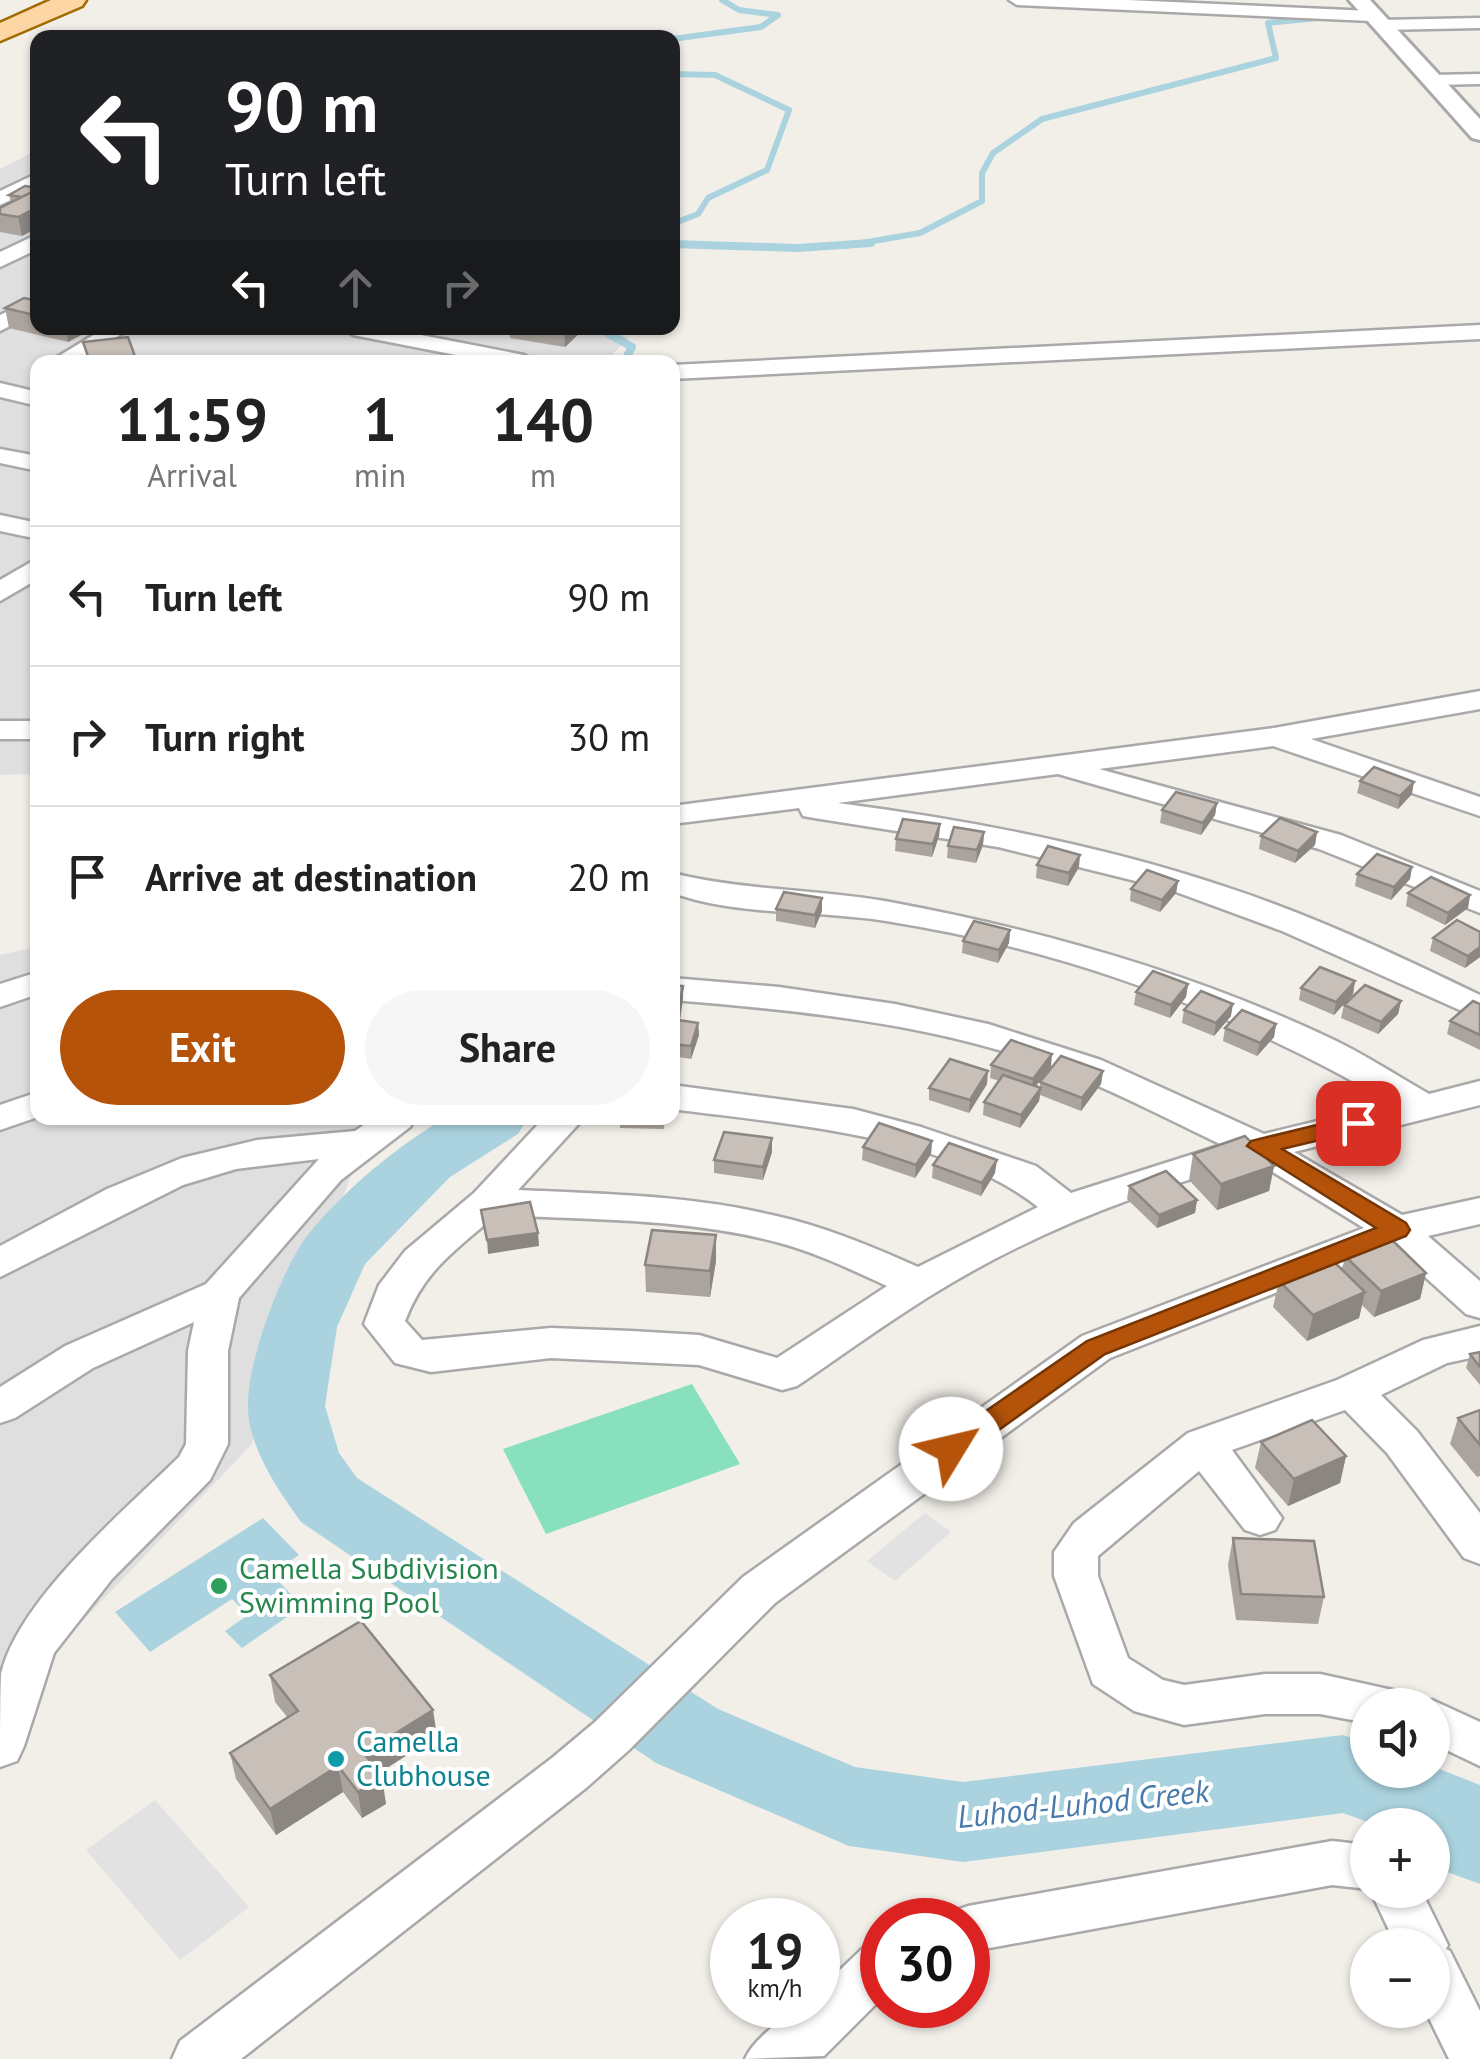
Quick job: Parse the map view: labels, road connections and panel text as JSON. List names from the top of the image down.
{
  "water": ["Luhod-Luhod Creek"],
  "places": ["Camella Subdivision Swimming Pool", "Camella Clubhouse"],
  "page": {
    "turn": ["90 m", "Turn left"],
    "eta": [
      "11:59",
      "Arrival",
      "1",
      "min",
      "140",
      "m"
    ],
    "list": [
      {
        "name": "Turn left",
        "value": "90 m"
      },
      {
        "name": "Turn right",
        "value": "30 m"
      },
      {
        "name": "Arrive at destination",
        "value": "20 m"
      }
    ],
    "buttons": ["Exit", "Share"],
    "map_buttons": ["+", "−"],
    "speed": "19 km/h",
    "limit": "30"
  }
}
